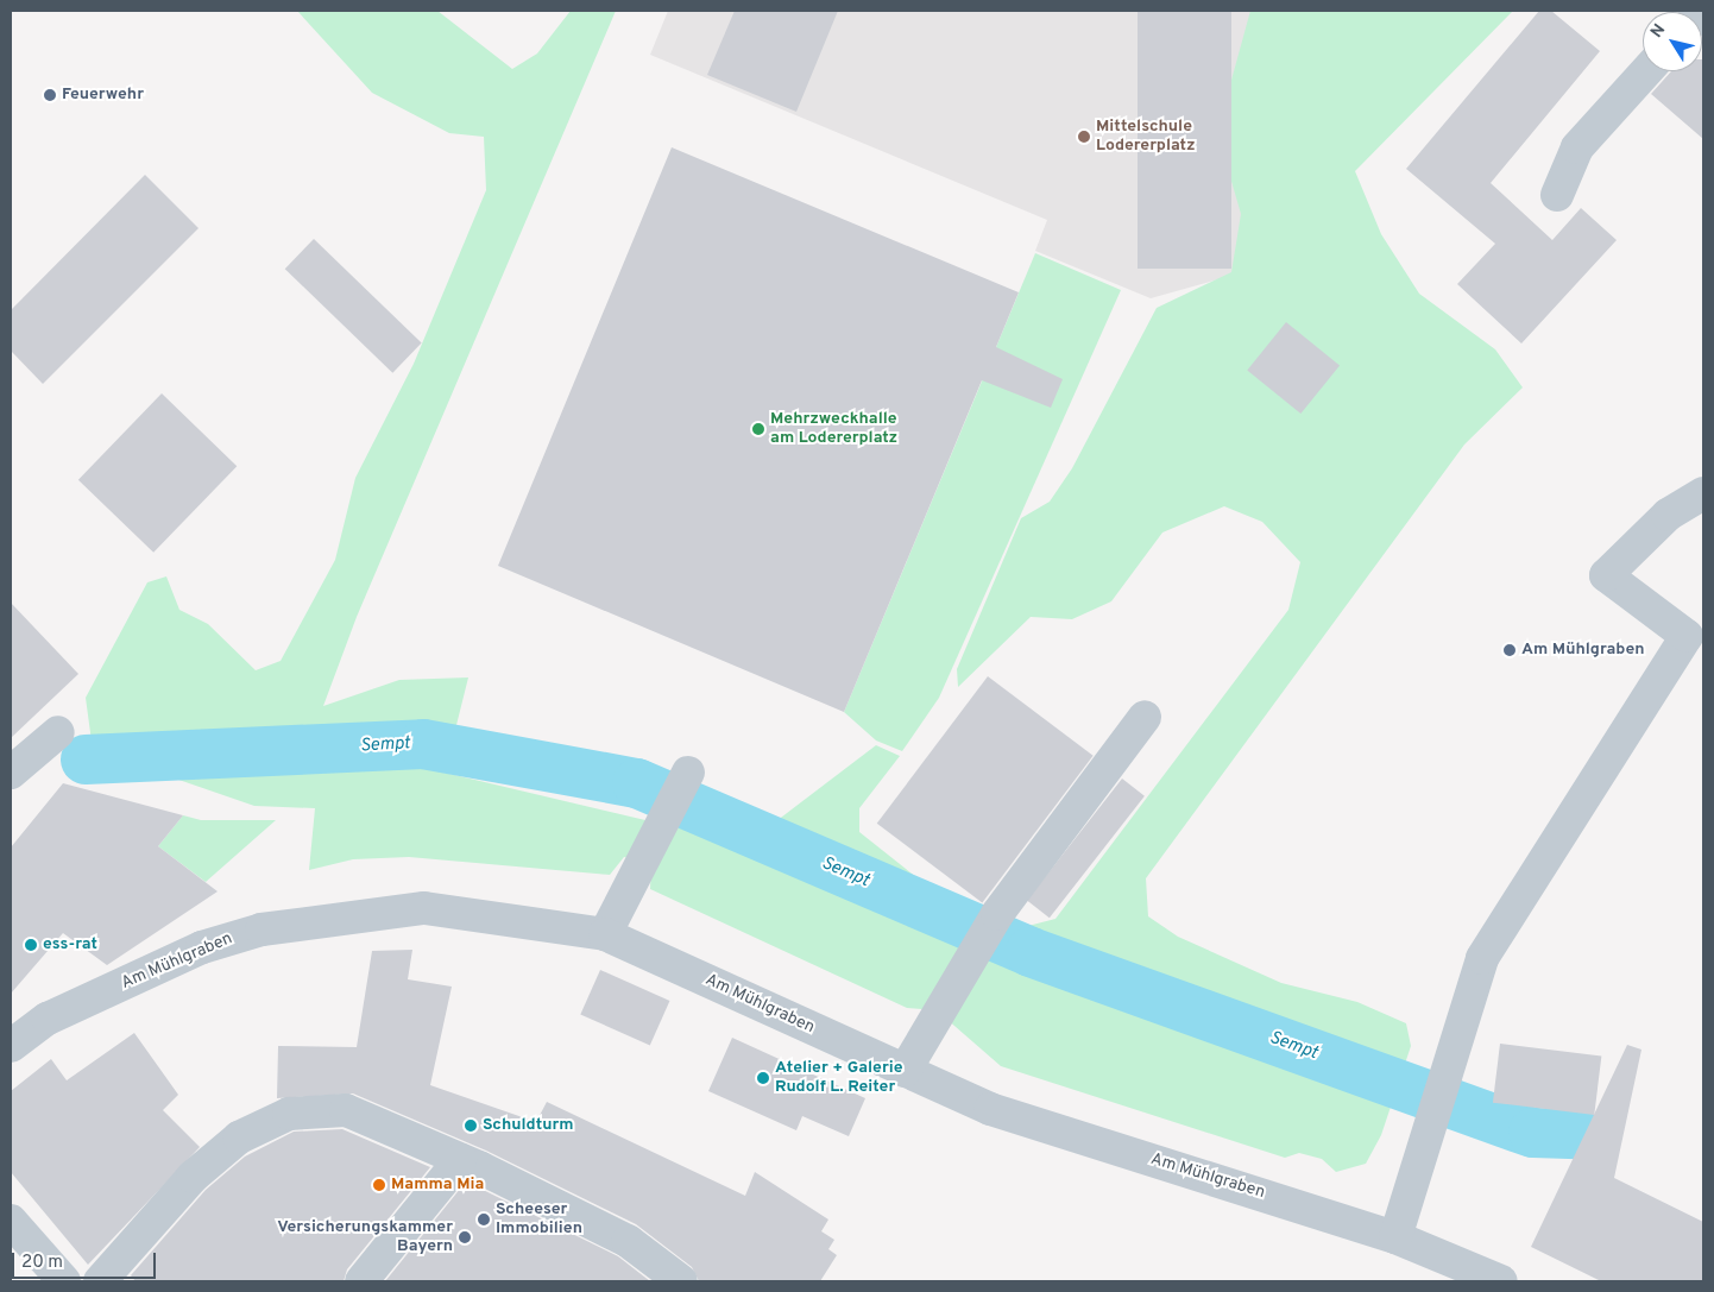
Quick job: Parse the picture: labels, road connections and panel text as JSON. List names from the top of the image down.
{
  "streets": {
    "street": ["Am Mühlgraben"]
  },
  "water": ["Sempt"],
  "places": [
    "Feuerwehr",
    "Mittelschule Lodererplatz",
    "Mehrzweckhalle am Lodererplatz",
    "Am Mühlgraben",
    "ess-rat",
    "Atelier + Galerie Rudolf L. Reiter",
    "Schuldturm",
    "Mamma Mia",
    "Scheeser Immobilien",
    "Versicherungskammer Bayern"
  ],
  "scale_bar": "20 m",
  "north": "top left"
}
